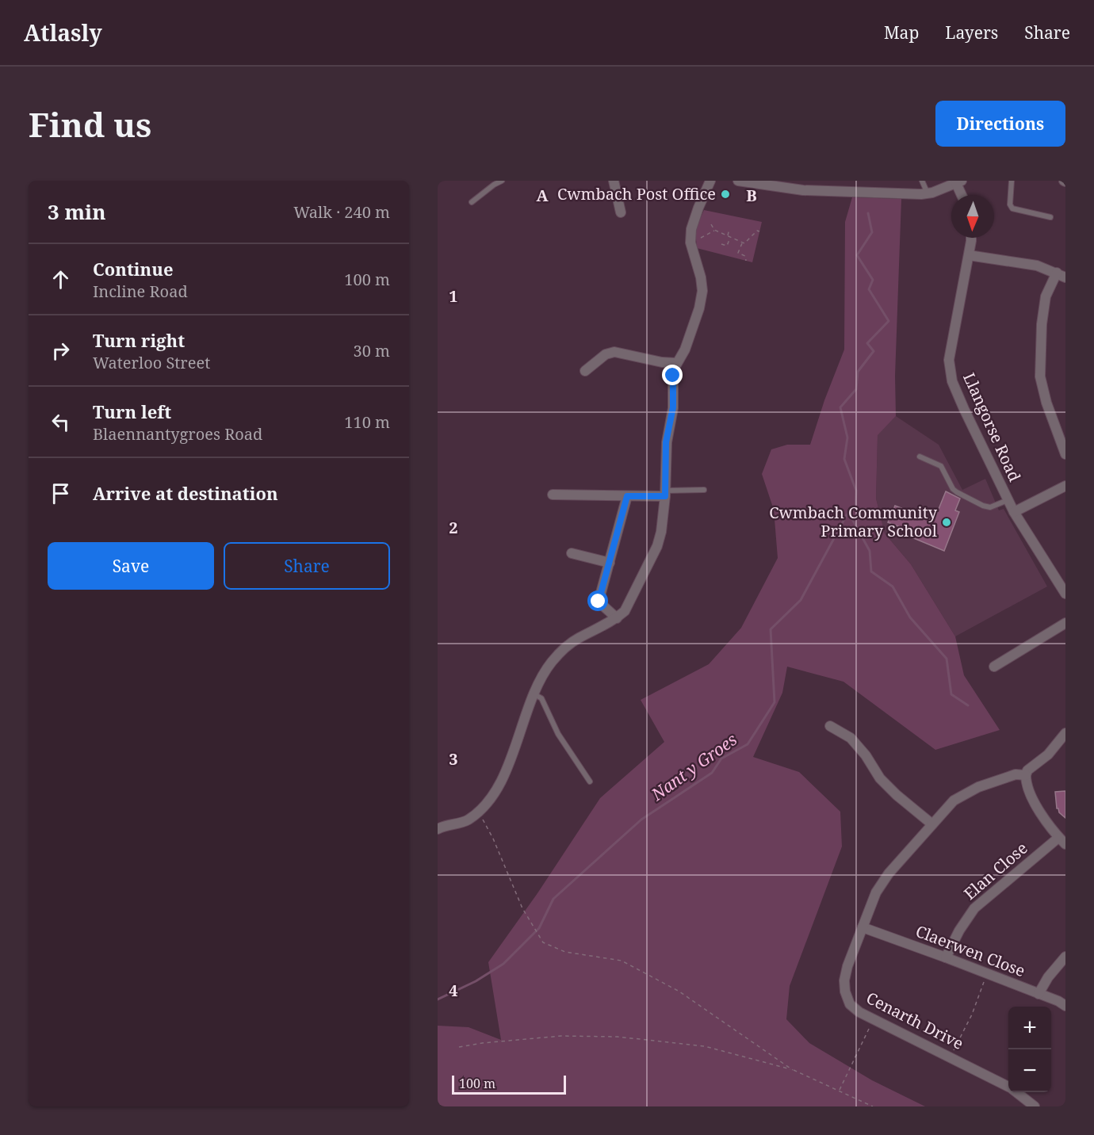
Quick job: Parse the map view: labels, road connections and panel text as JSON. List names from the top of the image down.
{
  "streets": {
    "street": [
      "Llangorse Road",
      "Elan Close",
      "Claerwen Close",
      "Cenarth Drive"
    ]
  },
  "crossings": [
    ["Elan Close", "Claerwen Close"],
    ["Claerwen Close", "Cenarth Drive"]
  ],
  "water": ["Nant y Groes"],
  "places": ["Cwmbach Post Office", "Cwmbach Community Primary School"],
  "scale_bar": "100 m",
  "north": "bottom",
  "page": {
    "header": "Atlasly",
    "nav": ["Map", "Layers", "Share"],
    "buttons": [
      "Directions",
      ["Save", "Share"]
    ],
    "title": "Find us",
    "heading": ["3 min", "Walk · 240 m"],
    "list": [
      ["Continue", "Incline Road", "100 m"],
      ["Turn right", "Waterloo Street", "30 m"],
      ["Turn left", "Blaennantygroes Road", "110 m"],
      "Arrive at destination"
    ],
    "map_buttons": ["+", "−"],
    "scale": "100 m"
  },
  "grid": {
    "columns": ["A", "B"],
    "rows": [
      "1",
      "2",
      "3",
      "4"
    ]
  }
}
